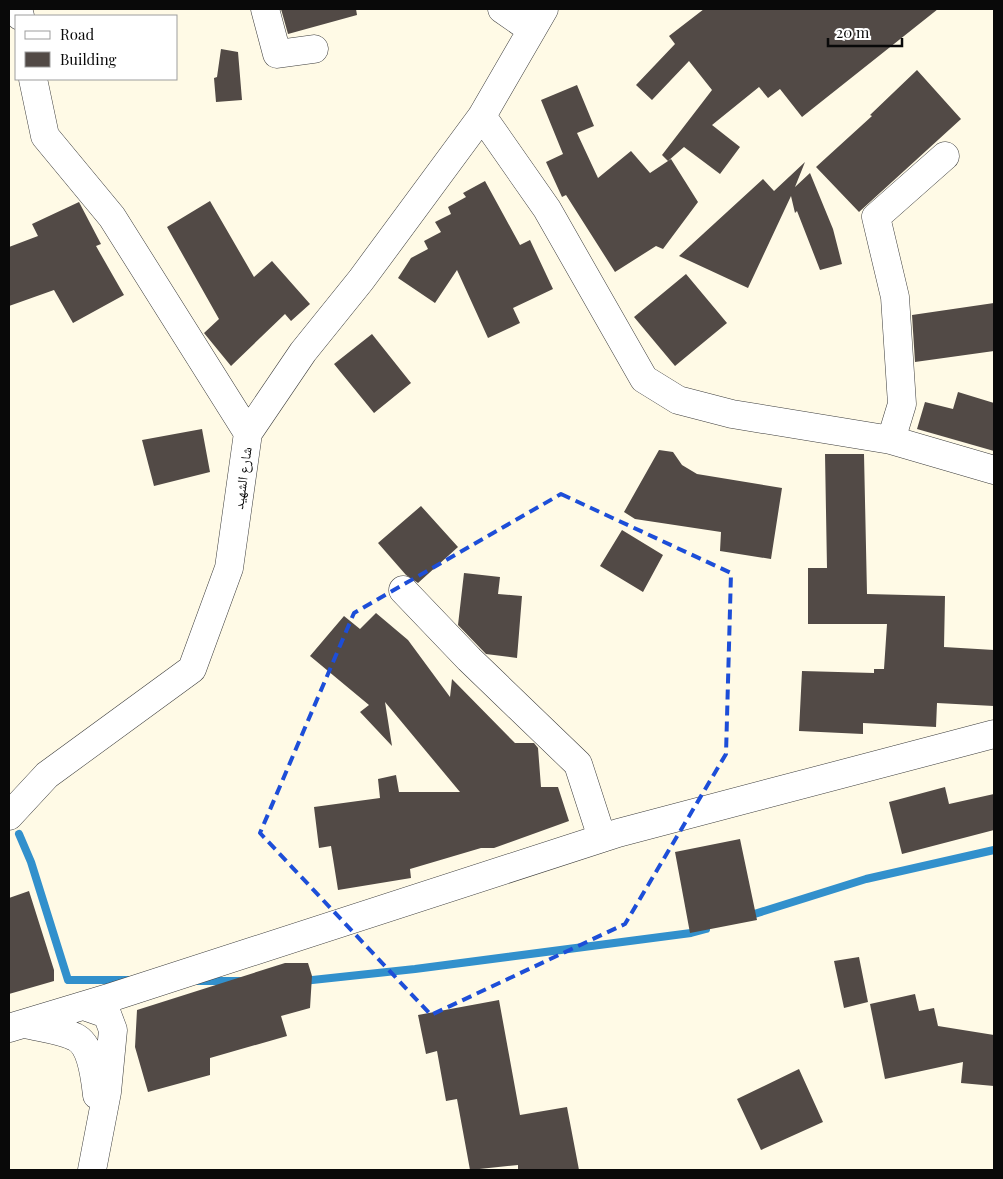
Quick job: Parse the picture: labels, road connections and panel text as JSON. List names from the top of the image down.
{
  "streets": {
    "street": ["شارع الشهيد"]
  },
  "legend": ["Road", "Building"],
  "scale_bar": "20 m"
}
